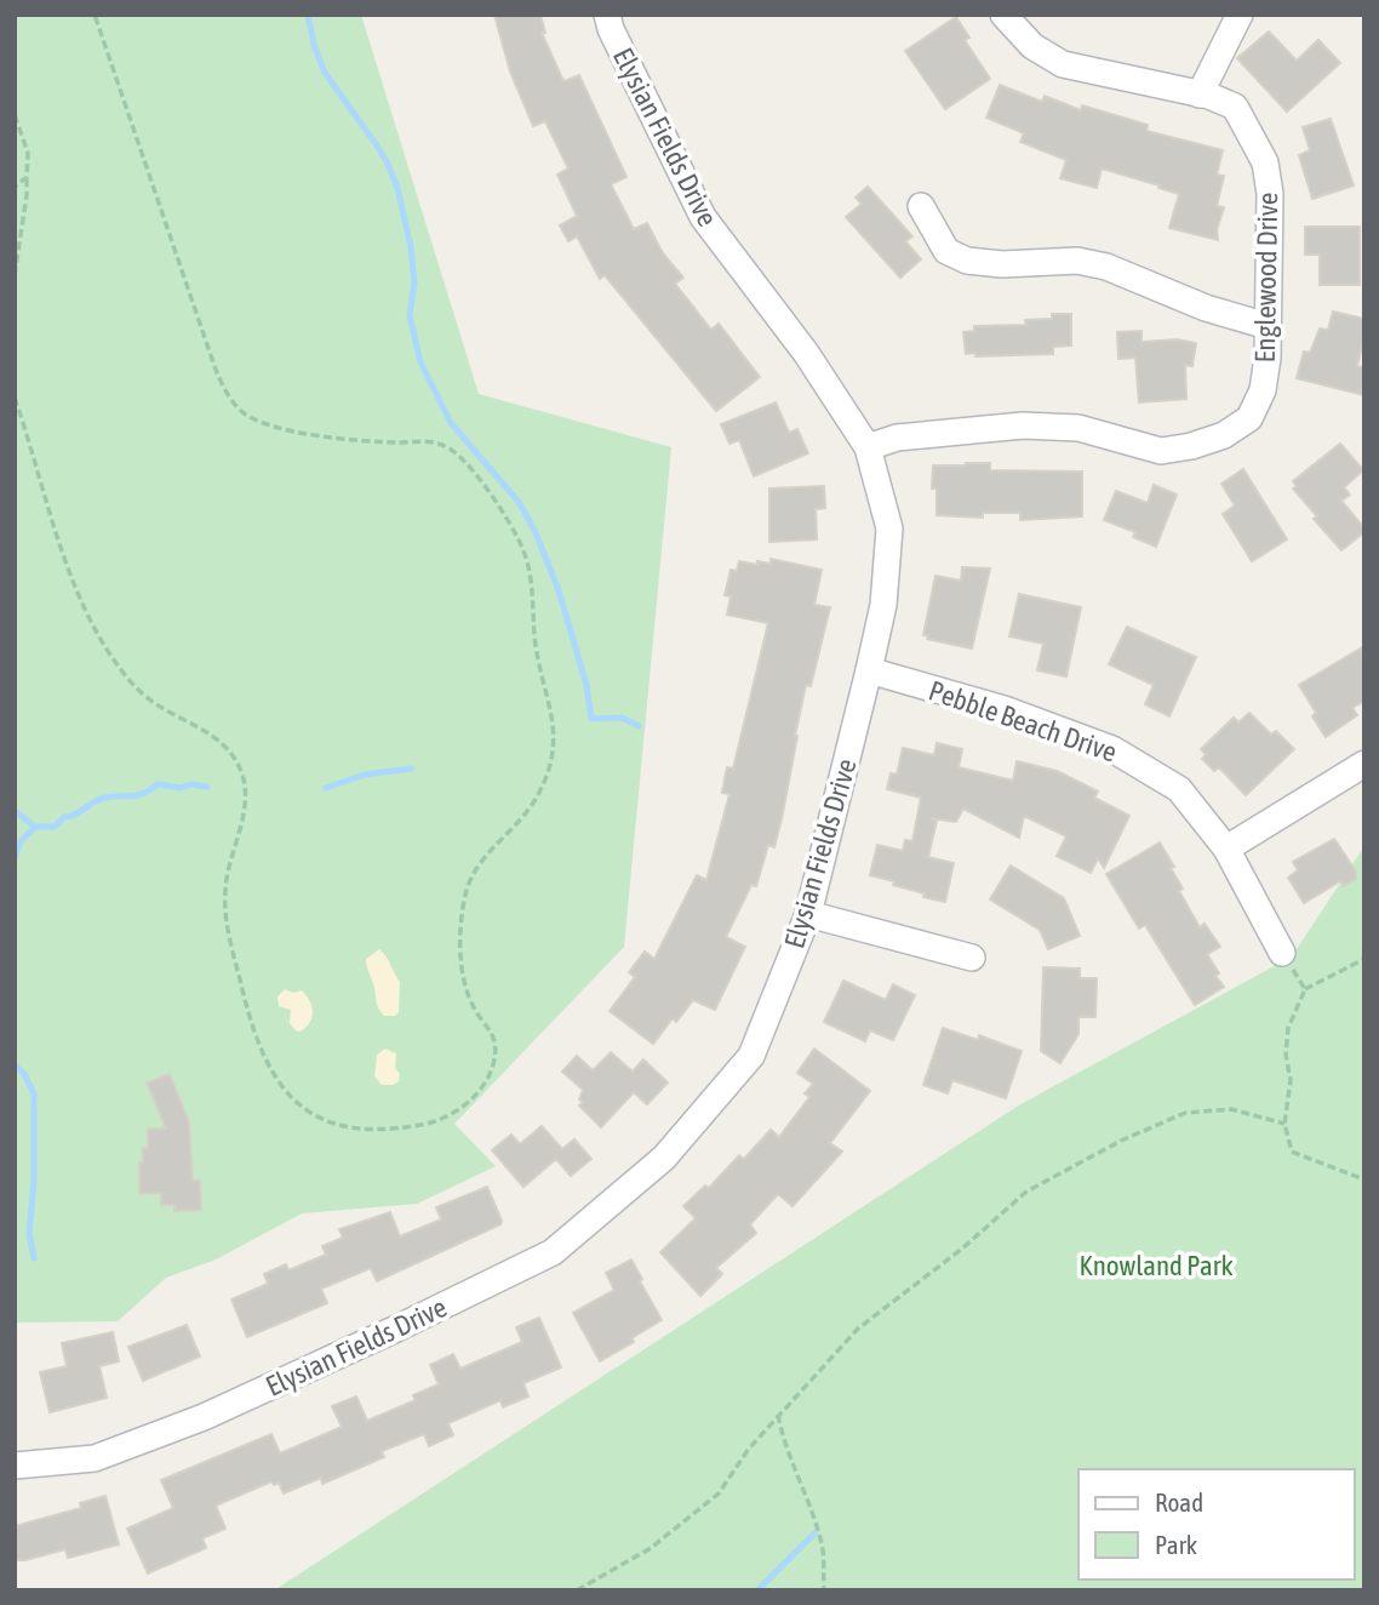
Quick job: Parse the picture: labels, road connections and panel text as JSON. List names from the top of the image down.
{
  "streets": {
    "street": ["Elysian Fields Drive", "Englewood Drive", "Pebble Beach Drive"]
  },
  "crossings": [
    ["Elysian Fields Drive", "Englewood Drive"],
    ["Elysian Fields Drive", "Pebble Beach Drive"]
  ],
  "parks": ["Knowland Park"],
  "legend": ["Road", "Park"]
}
